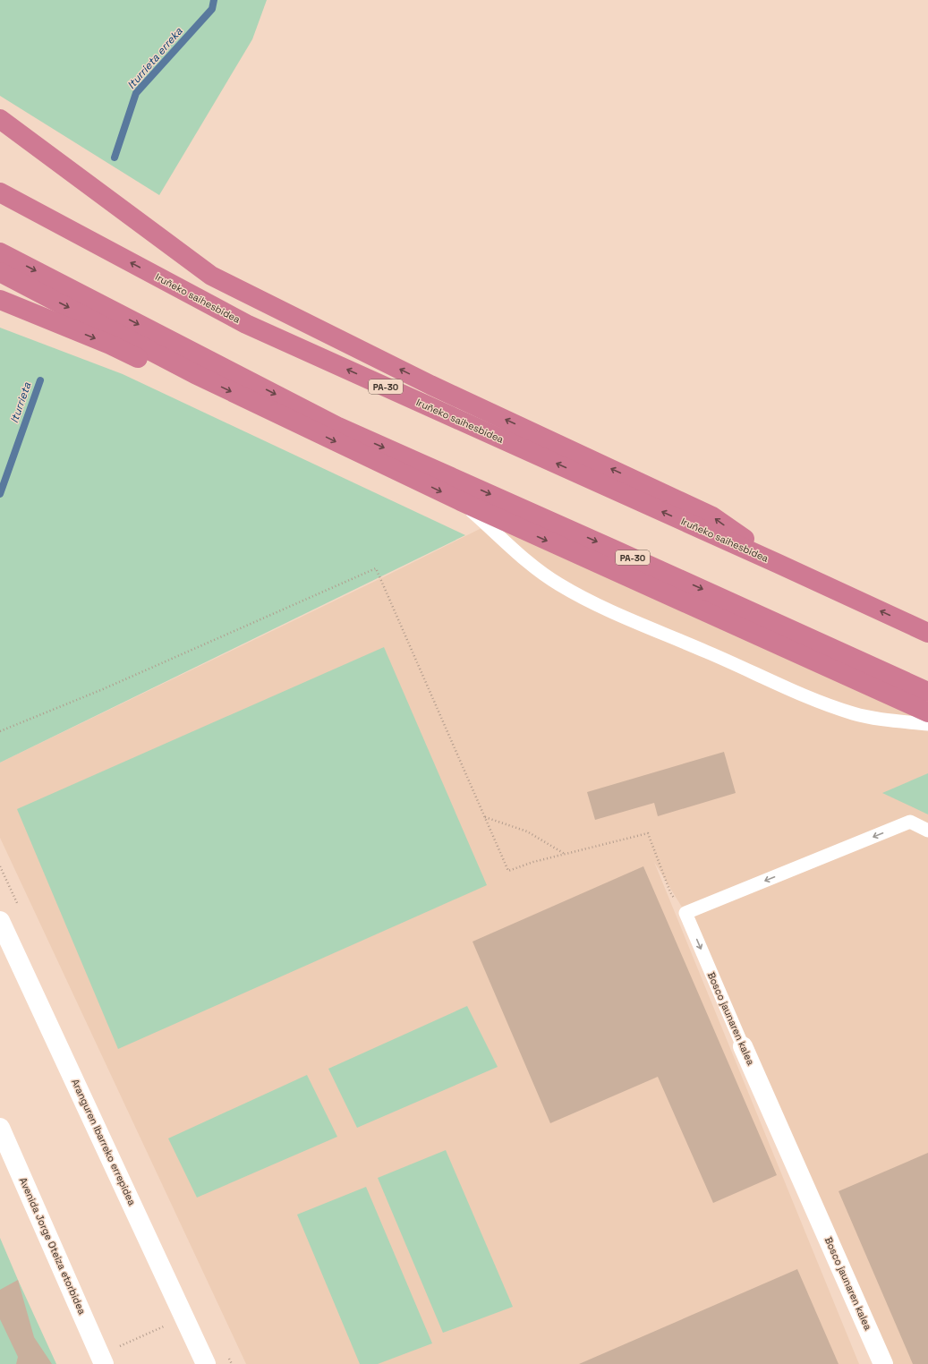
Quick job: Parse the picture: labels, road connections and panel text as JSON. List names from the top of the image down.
{
  "streets": {
    "highway": ["Iruñeko saihesbidea", "PA-30"],
    "street": ["Bosco jaunaren kalea", "Aranguren Ibarreko errepidea", "Avenida Jorge Oteiza etorbidea"]
  },
  "water": ["Iturrieta erreka", "Iturrieta"]
}
